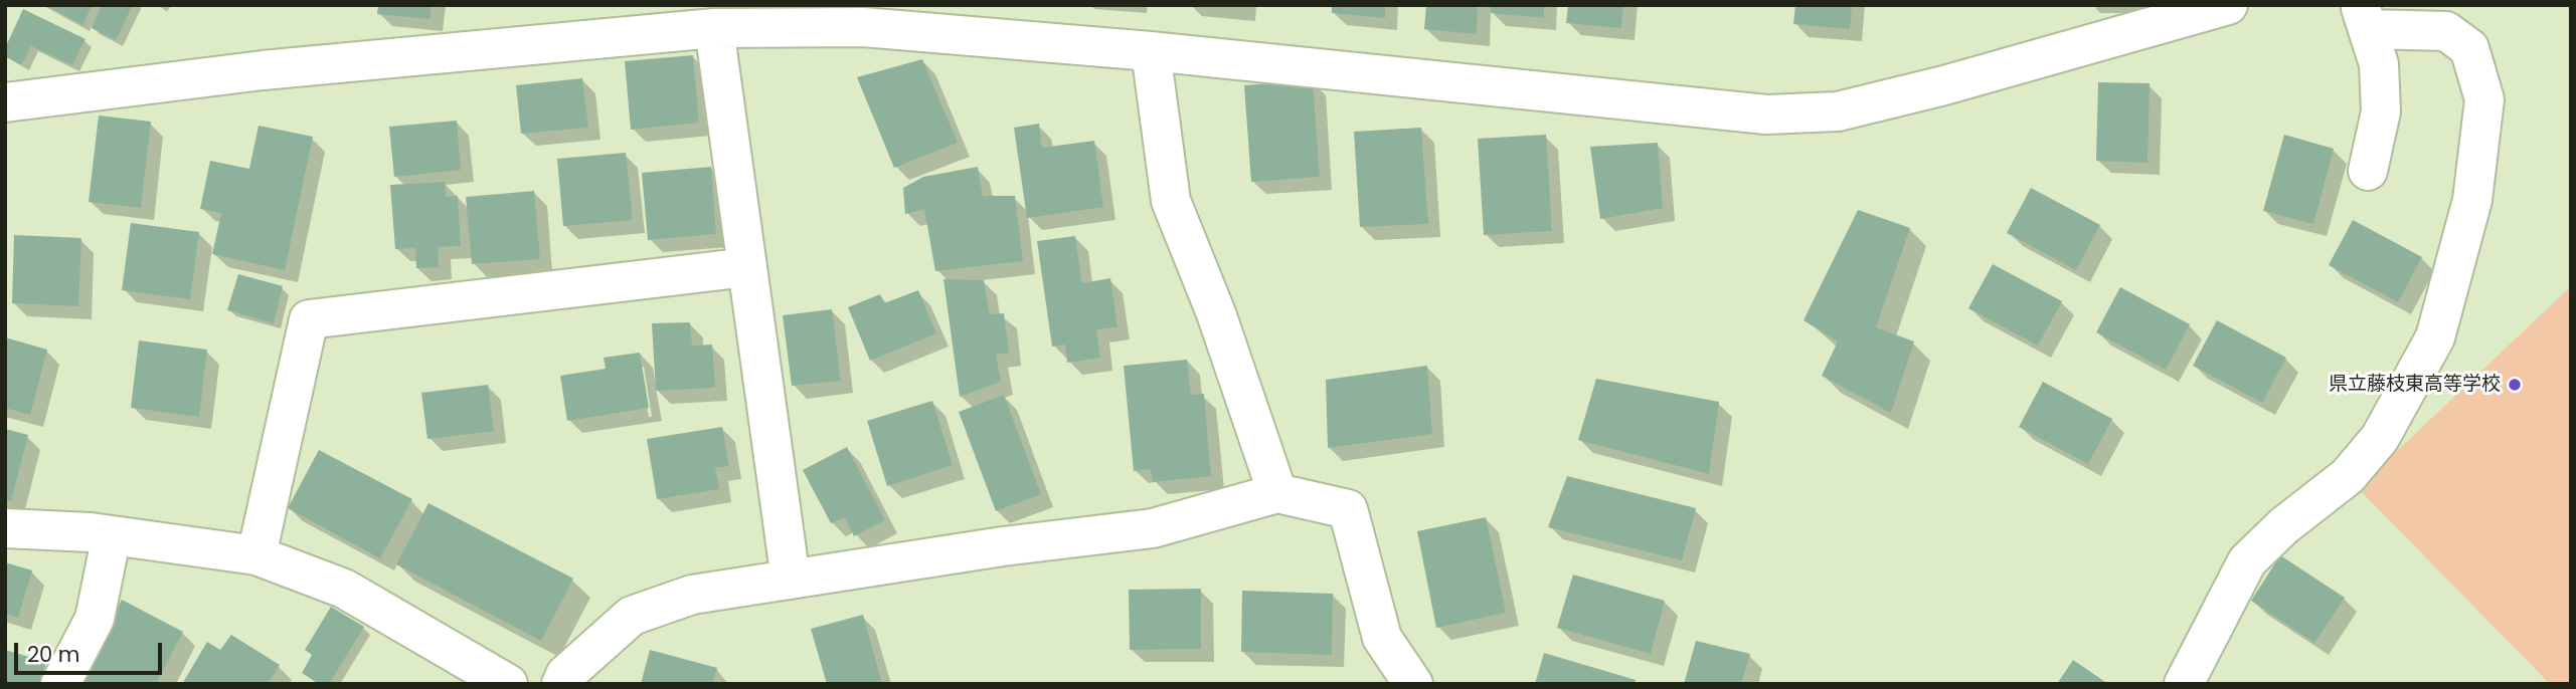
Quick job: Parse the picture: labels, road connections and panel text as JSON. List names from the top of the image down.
{
  "places": ["県立藤枝東高等学校"],
  "scale_bar": "20 m"
}
